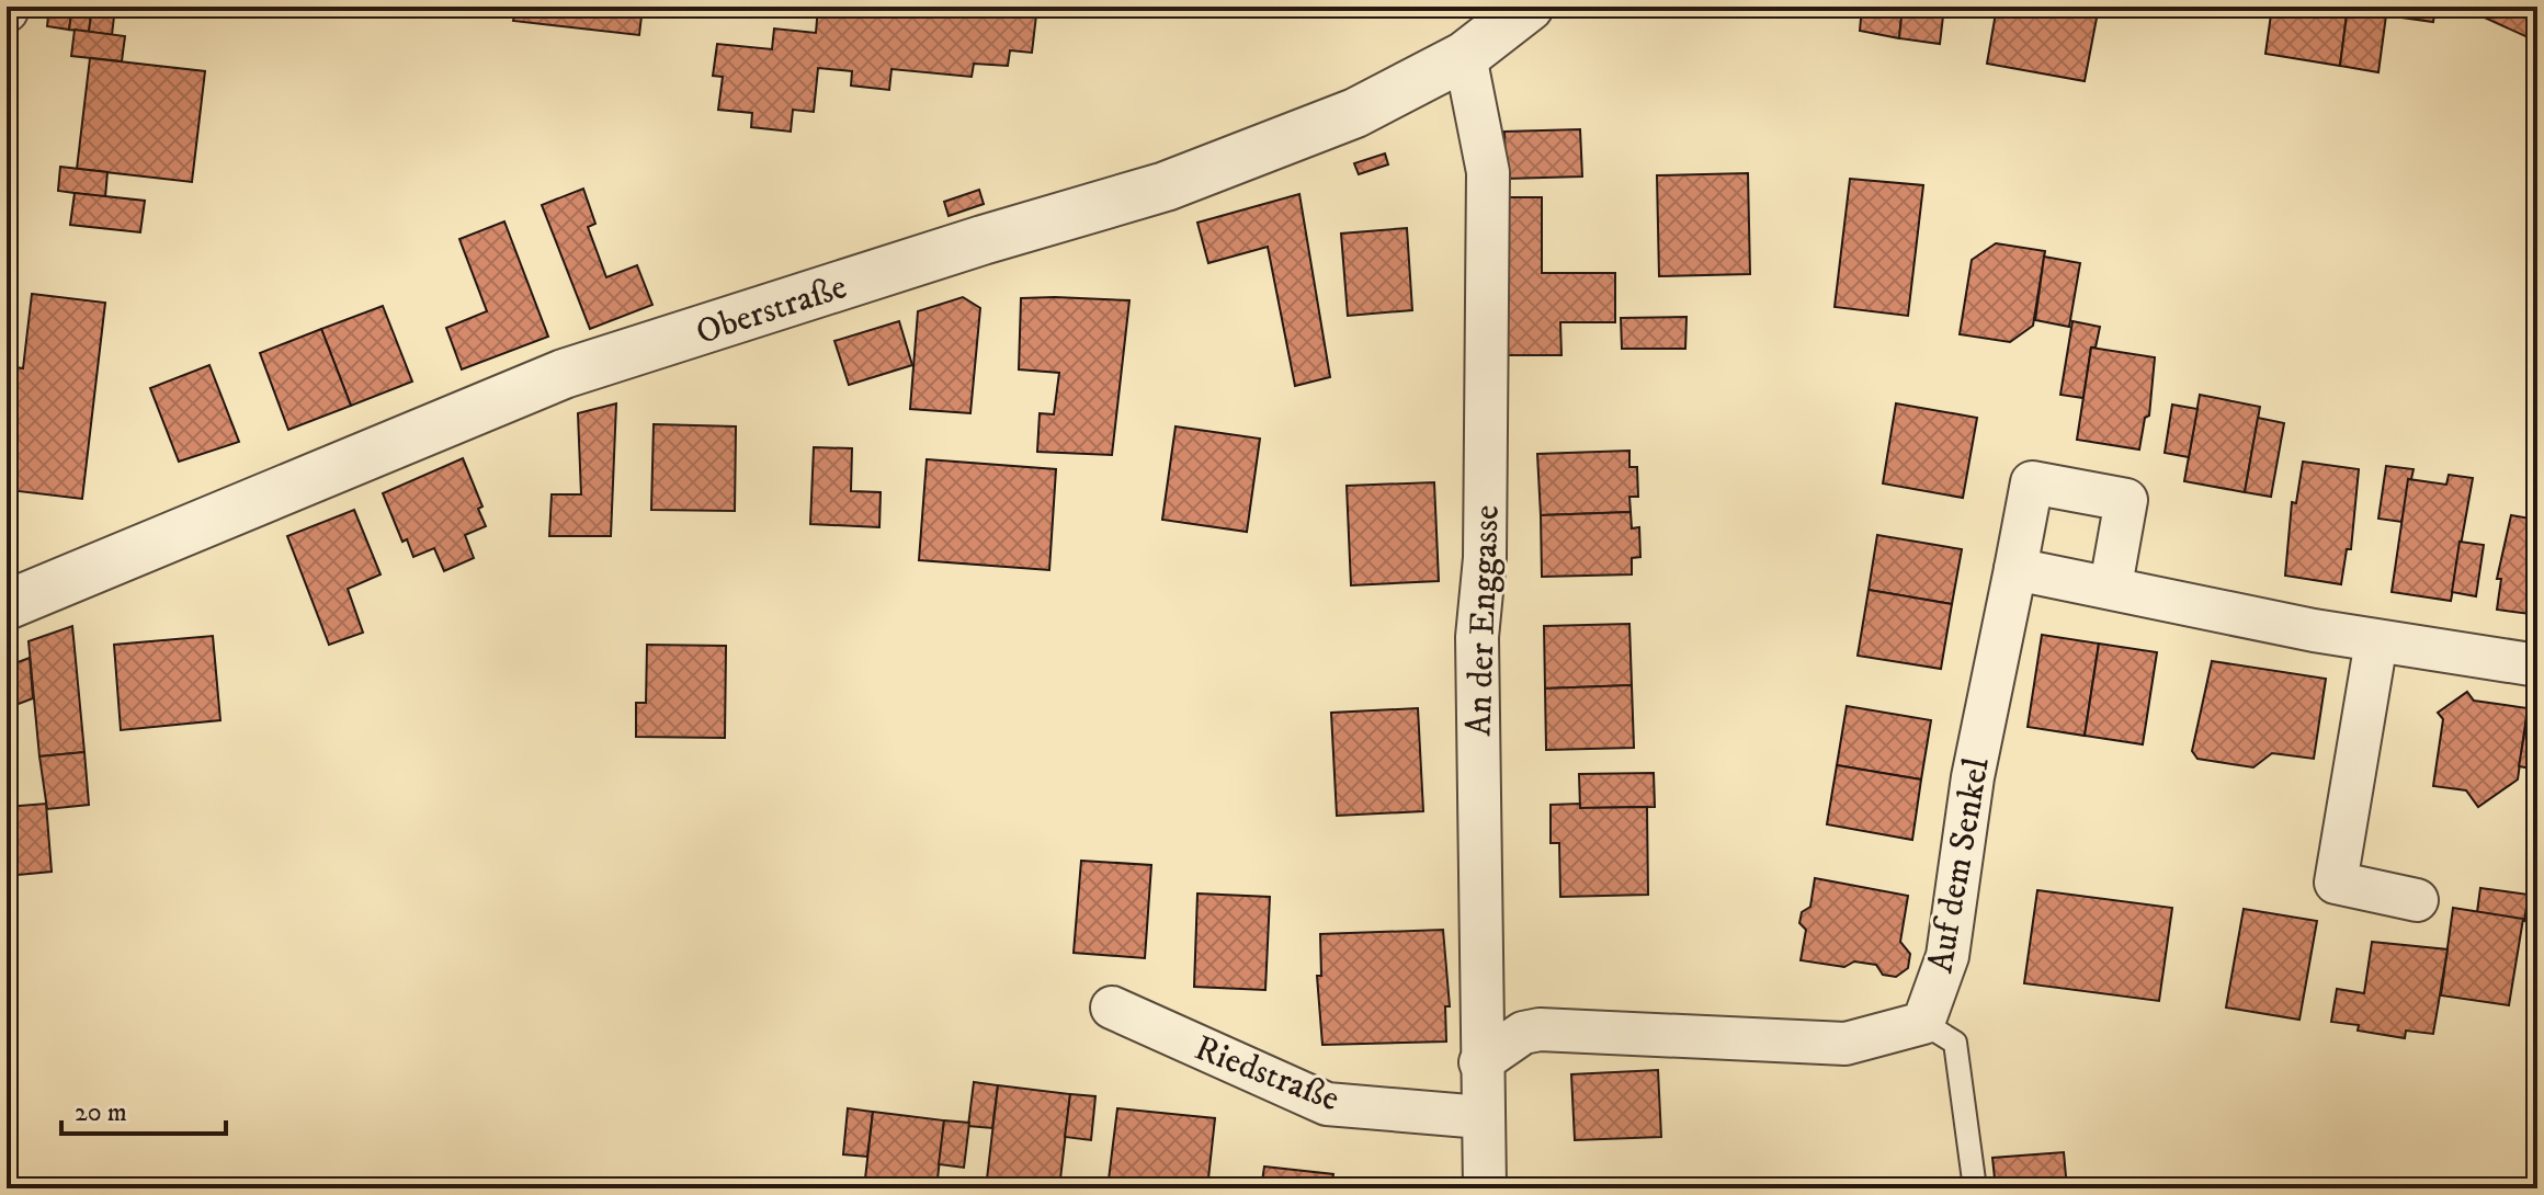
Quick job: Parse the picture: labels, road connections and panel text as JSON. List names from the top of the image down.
{
  "streets": {
    "street": [
      "Oberstraße",
      "An der Enggasse",
      "Auf dem Senkel",
      "Riedstraße"
    ]
  },
  "crossings": [
    ["Oberstraße", "An der Enggasse"],
    ["An der Enggasse", "Auf dem Senkel"],
    ["An der Enggasse", "Riedstraße"]
  ],
  "scale_bar": "20 m"
}
